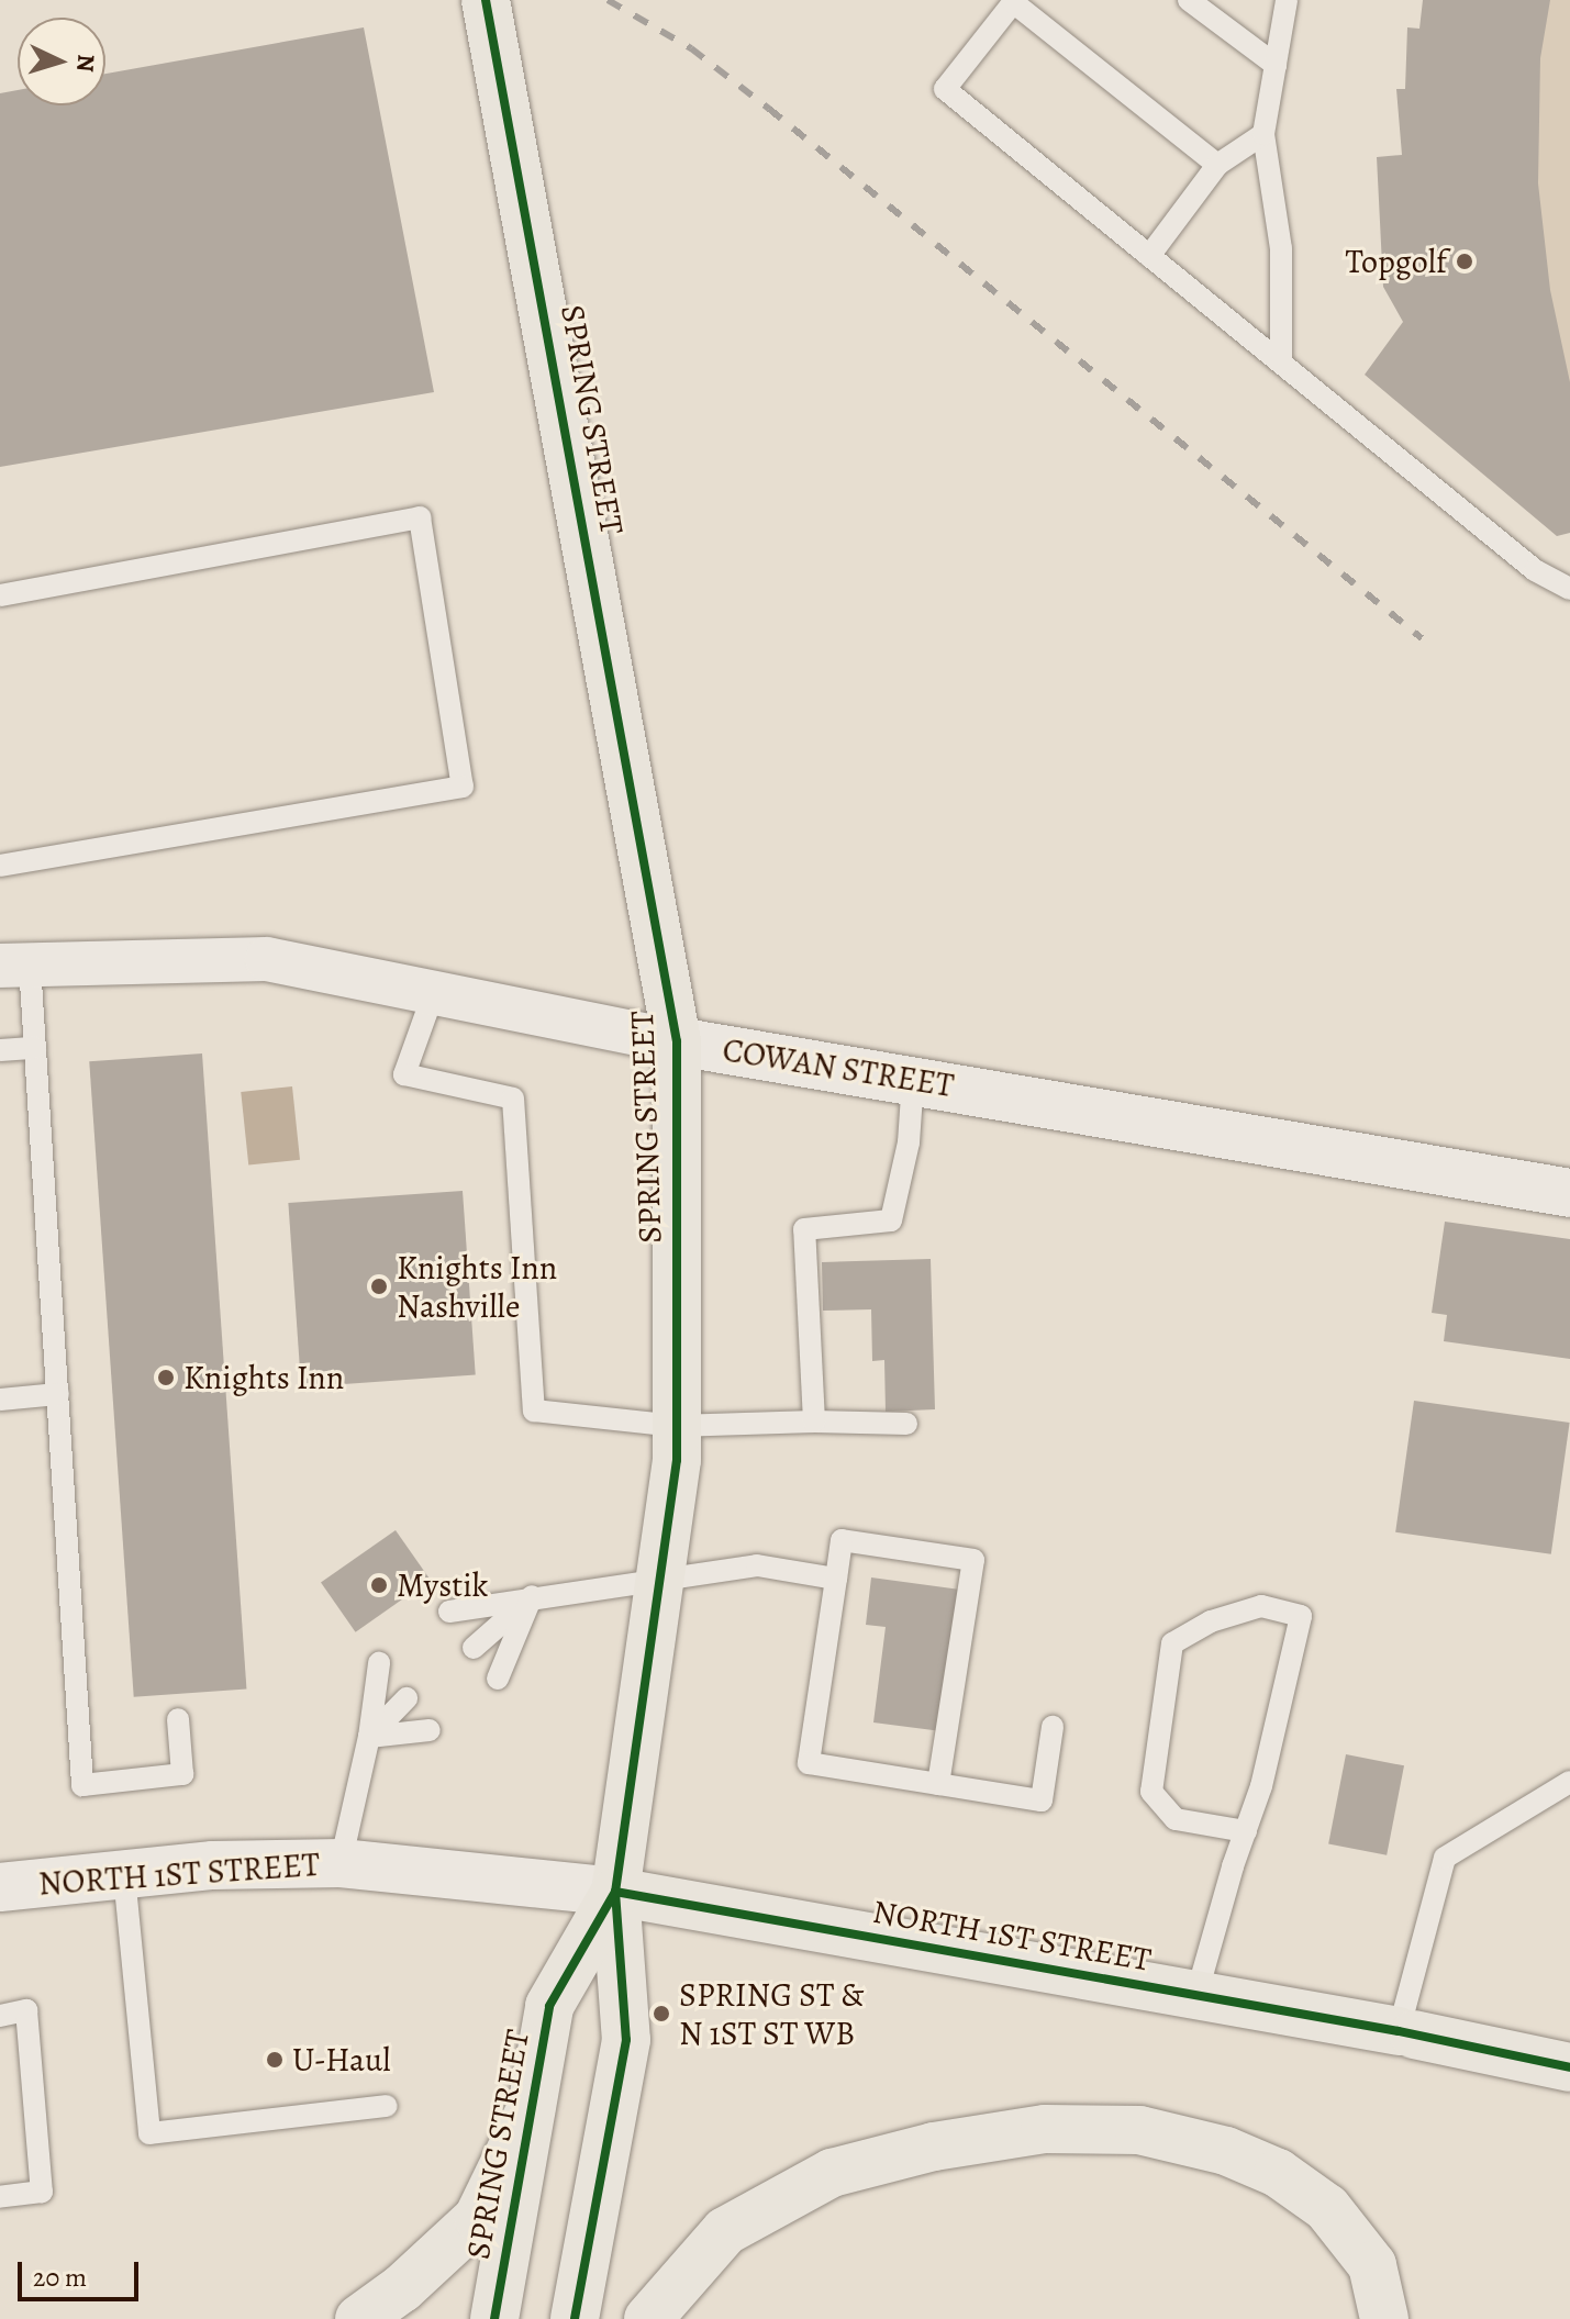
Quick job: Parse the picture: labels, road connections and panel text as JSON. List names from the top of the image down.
{
  "streets": {
    "main road": ["SPRING STREET", "NORTH 1ST STREET"],
    "street": ["COWAN STREET"]
  },
  "crossings": [
    ["SPRING STREET", "COWAN STREET"],
    ["SPRING STREET", "NORTH 1ST STREET"]
  ],
  "places": [
    "Topgolf",
    "Knights Inn Nashville",
    "Knights Inn",
    "Mystik",
    "SPRING ST & N 1ST ST WB",
    "U-Haul"
  ],
  "scale_bar": "20 m",
  "north": "right"
}
